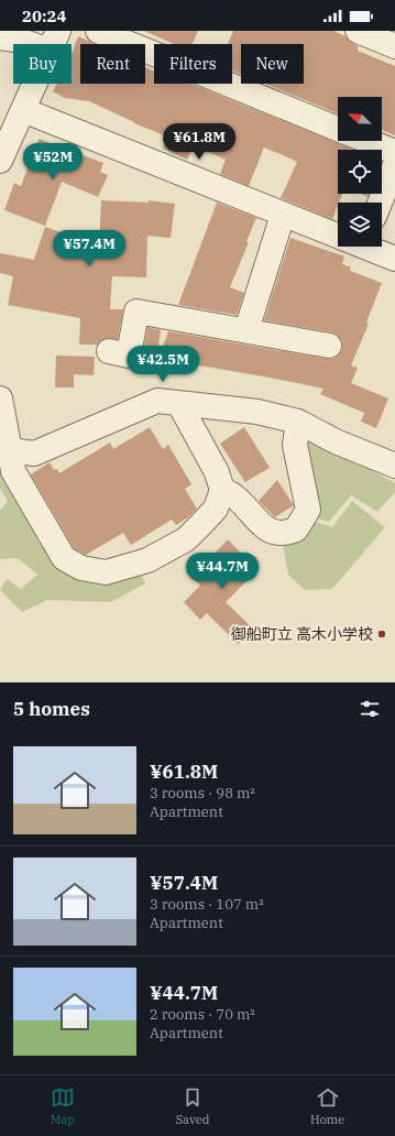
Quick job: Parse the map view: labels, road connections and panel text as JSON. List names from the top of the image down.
{
  "places": ["御船町立 高木小学校"],
  "north": "top left",
  "page": {
    "status": "20:24",
    "chip": [
      "Buy",
      "Rent",
      "Filters",
      "New"
    ],
    "price": [
      "¥61.8M",
      "¥52M",
      "¥57.4M",
      "¥42.5M",
      "¥44.7M"
    ],
    "heading": "5 homes",
    "list": [
      {
        "name": "¥61.8M",
        "note": "3 rooms · 98 m² · Apartment"
      },
      {
        "name": "¥57.4M",
        "note": "3 rooms · 107 m² · Apartment"
      },
      {
        "name": "¥44.7M",
        "note": "2 rooms · 70 m² · Apartment"
      }
    ],
    "tabs": ["Map", "Saved", "Home"]
  }
}
